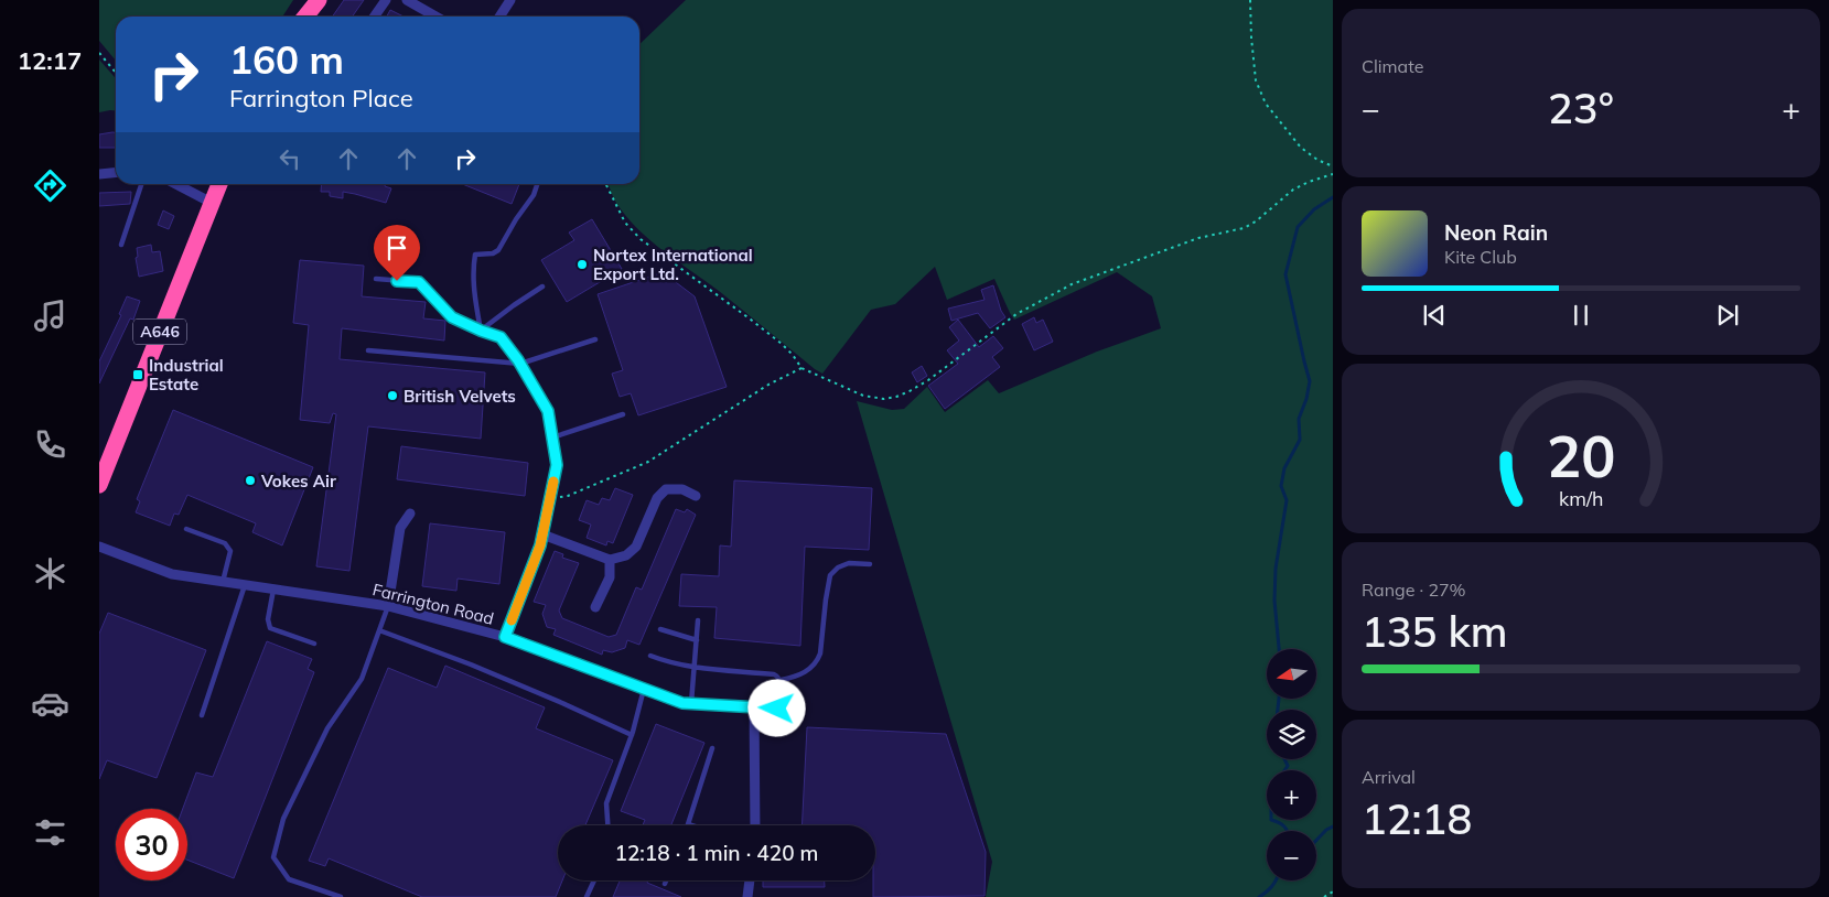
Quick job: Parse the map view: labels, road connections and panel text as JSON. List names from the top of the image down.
{
  "streets": {
    "highway": ["A646"],
    "street": ["Farrington Road"]
  },
  "places": {
    "other": ["Nortex International Export Ltd.", "British Velvets", "Vokes Air"],
    "transit": ["Industrial Estate"]
  },
  "north": "left",
  "page": {
    "tabs": "12:17",
    "tile": [
      "Climate",
      ["Range · 27%", "135 km"],
      ["Arrival", "12:18"]
    ],
    "turn": ["160 m", "Farrington Place"],
    "heat": ["−", "23°", "+"],
    "song": ["Neon Rain", "Kite Club"],
    "map_buttons": ["+", "−"],
    "limit": "30",
    "trip": "12:18 · 1 min · 420 m",
    "gauge": ["20", "km/h"]
  }
}
